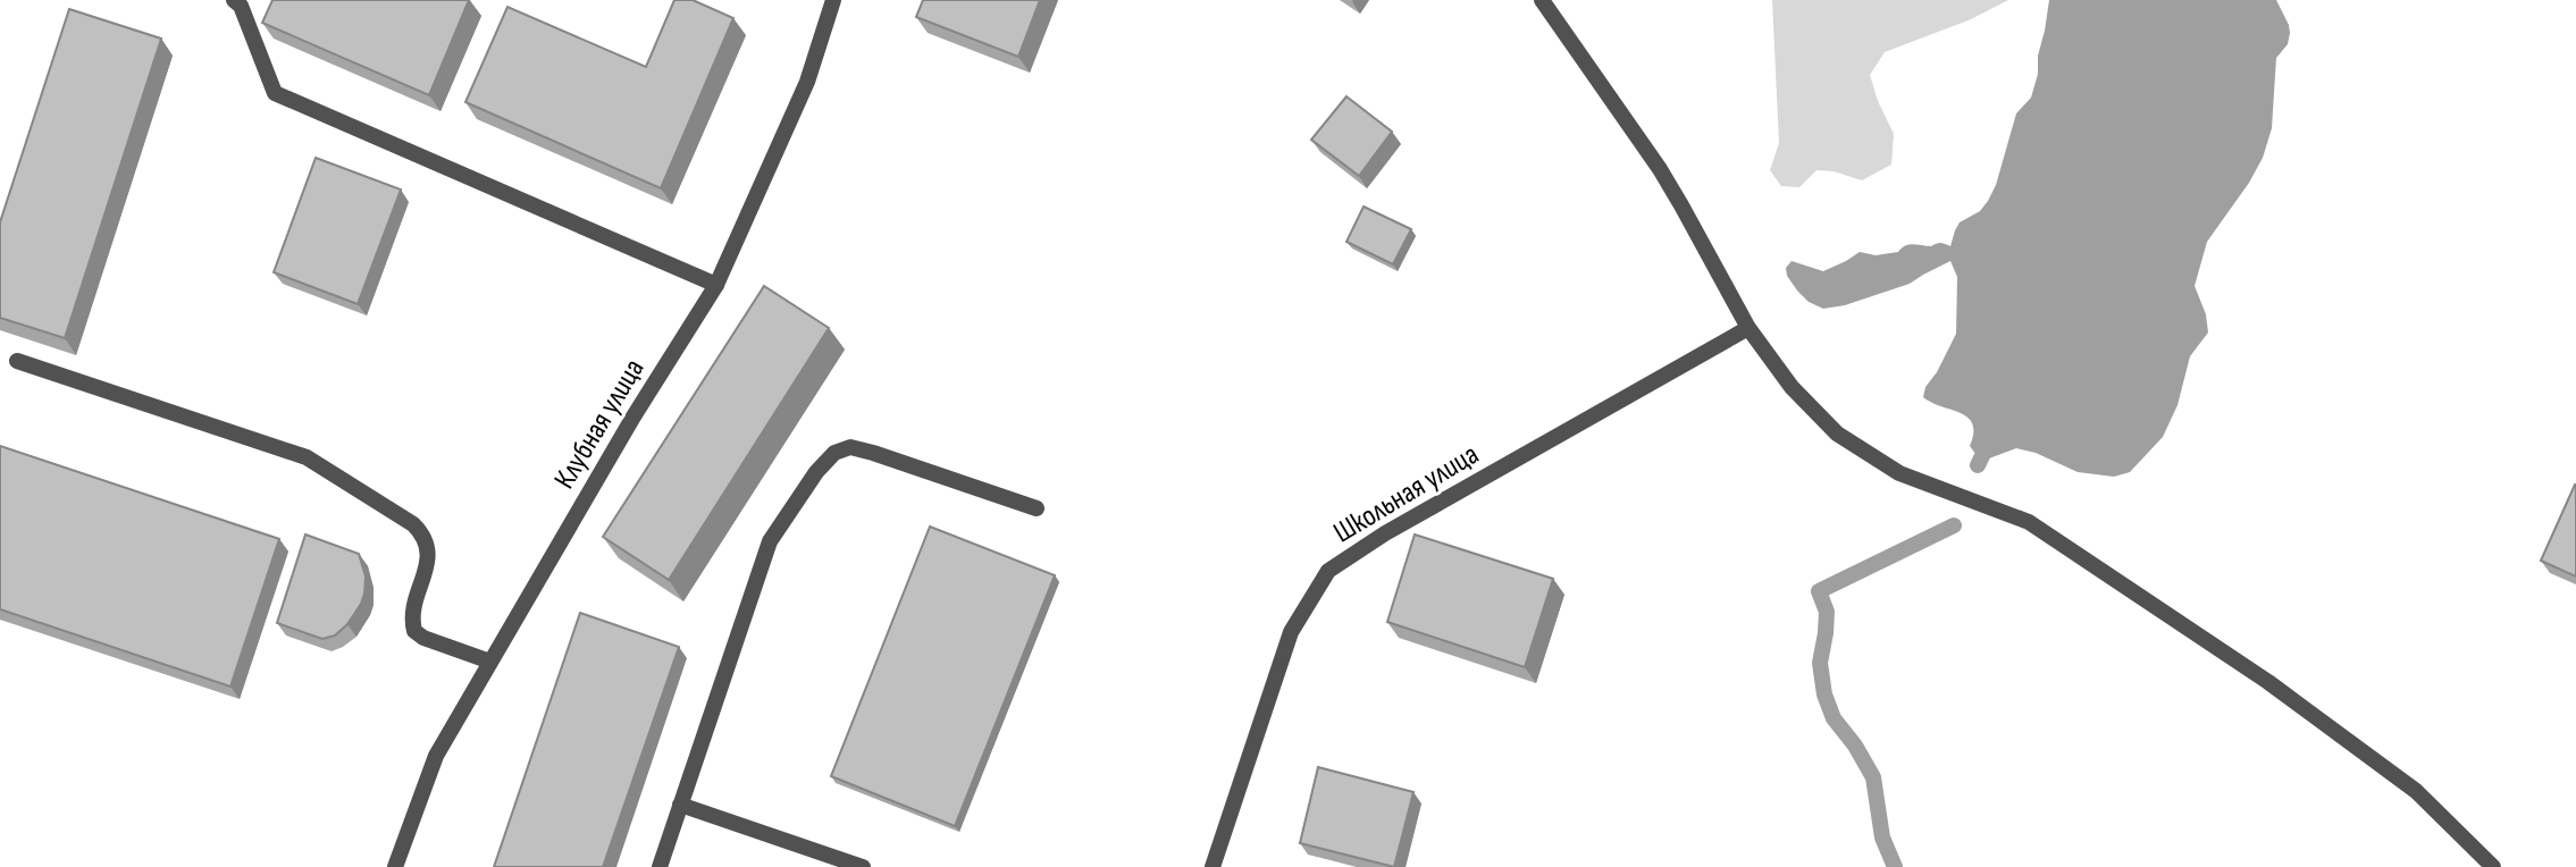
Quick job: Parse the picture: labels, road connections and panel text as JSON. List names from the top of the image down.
{
  "streets": {
    "street": ["Клубная улица", "Школьная улица"]
  }
}
